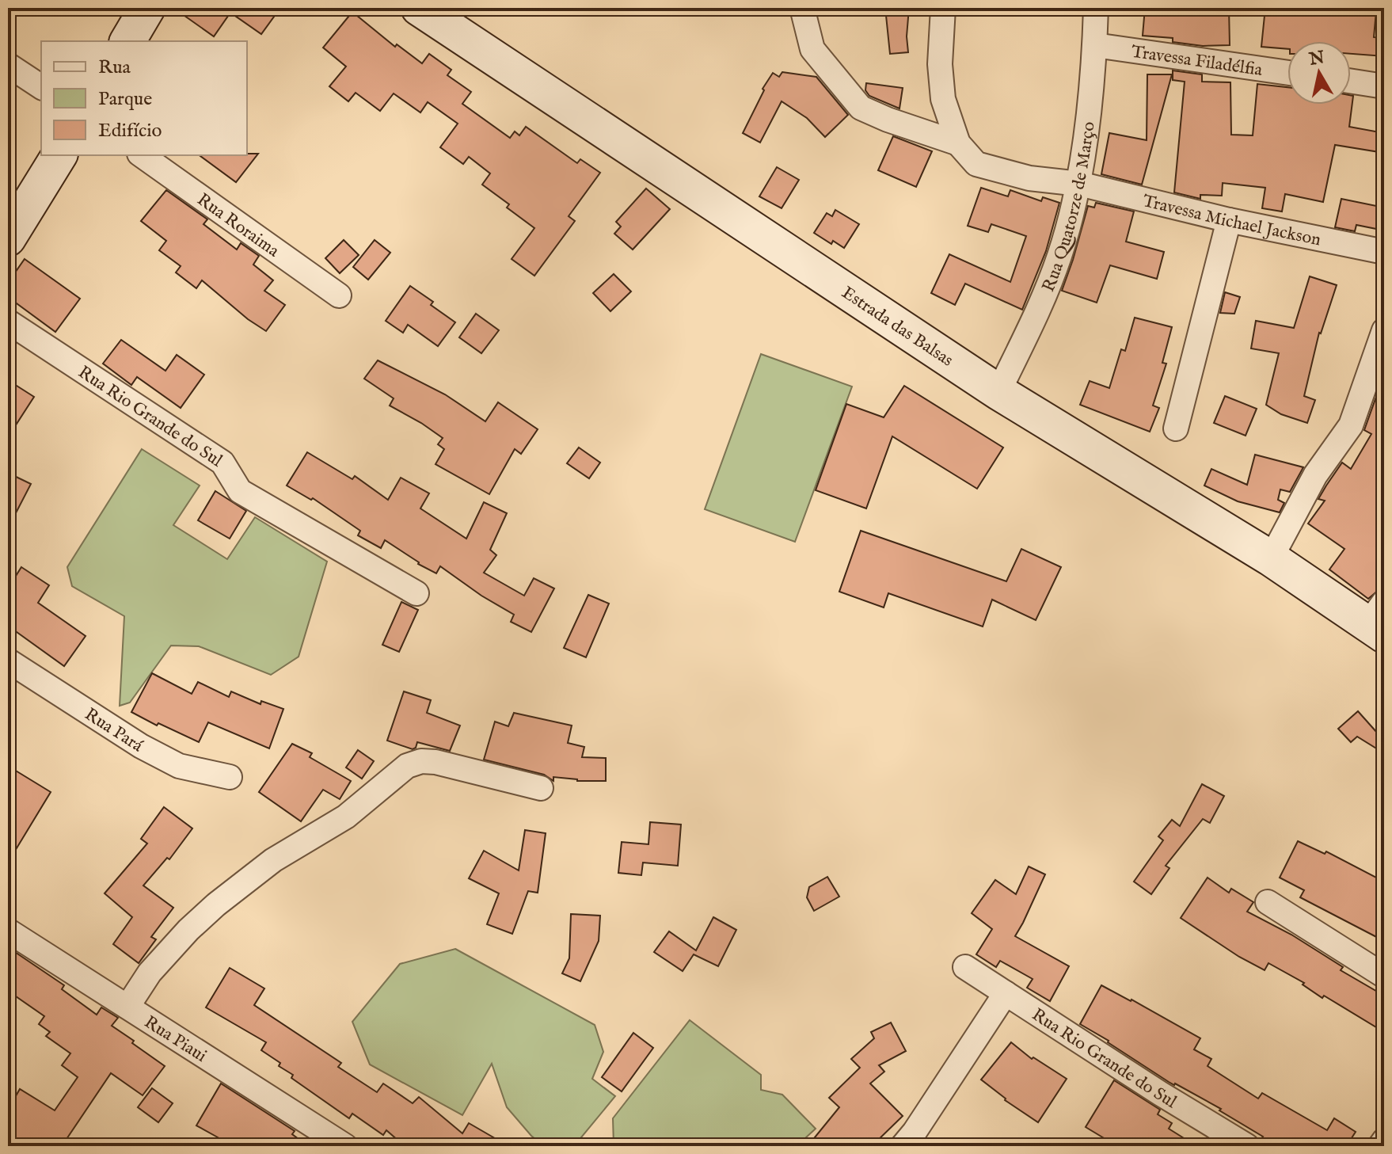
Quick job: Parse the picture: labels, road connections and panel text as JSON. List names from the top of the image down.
{
  "streets": {
    "street": [
      "Travessa Filadélfia",
      "Rua Quatorze de Março",
      "Travessa Michael Jackson",
      "Rua Roraima",
      "Estrada das Balsas",
      "Rua Rio Grande do Sul",
      "Rua Pará",
      "Rua Piaui"
    ]
  },
  "crossings": [
    ["Travessa Filadélfia", "Rua Quatorze de Março"],
    ["Rua Quatorze de Março", "Travessa Michael Jackson"],
    ["Rua Quatorze de Março", "Estrada das Balsas"]
  ],
  "legend": ["Rua", "Parque", "Edifício"],
  "north": "top"
}
